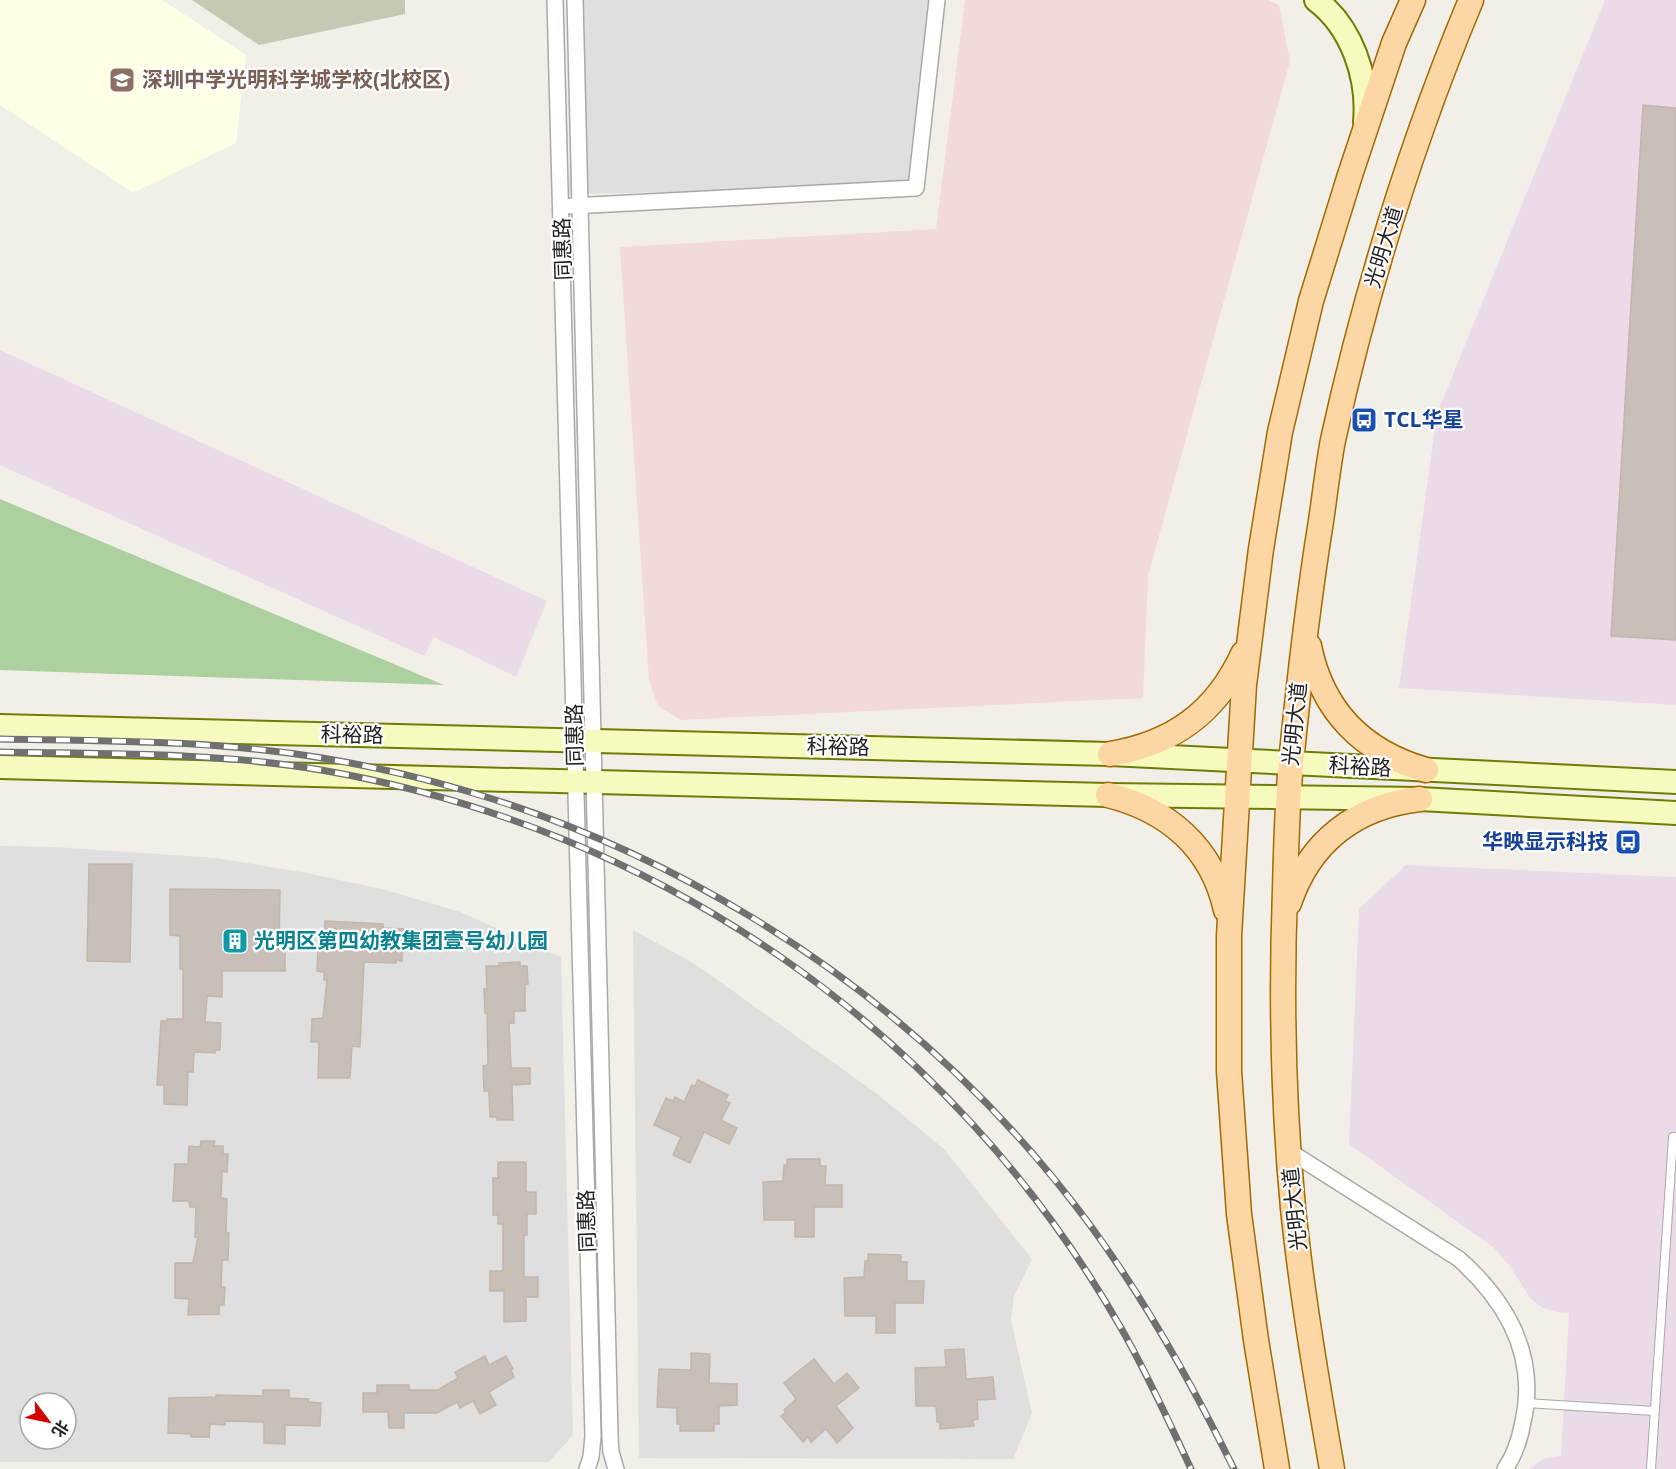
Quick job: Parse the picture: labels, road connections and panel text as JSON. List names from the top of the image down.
{
  "streets": {
    "main road": ["光明大道", "科裕路"],
    "street": ["同惠路"]
  },
  "crossings": [
    ["光明大道", "科裕路"],
    ["同惠路", "科裕路"]
  ],
  "places": {
    "school or university": ["深圳中学光明科学城学校(北校区)"],
    "bus stop": ["TCL华星", "华映显示科技"],
    "building": ["光明区第四幼教集团壹号幼儿园"]
  },
  "north": "bottom right"
}
